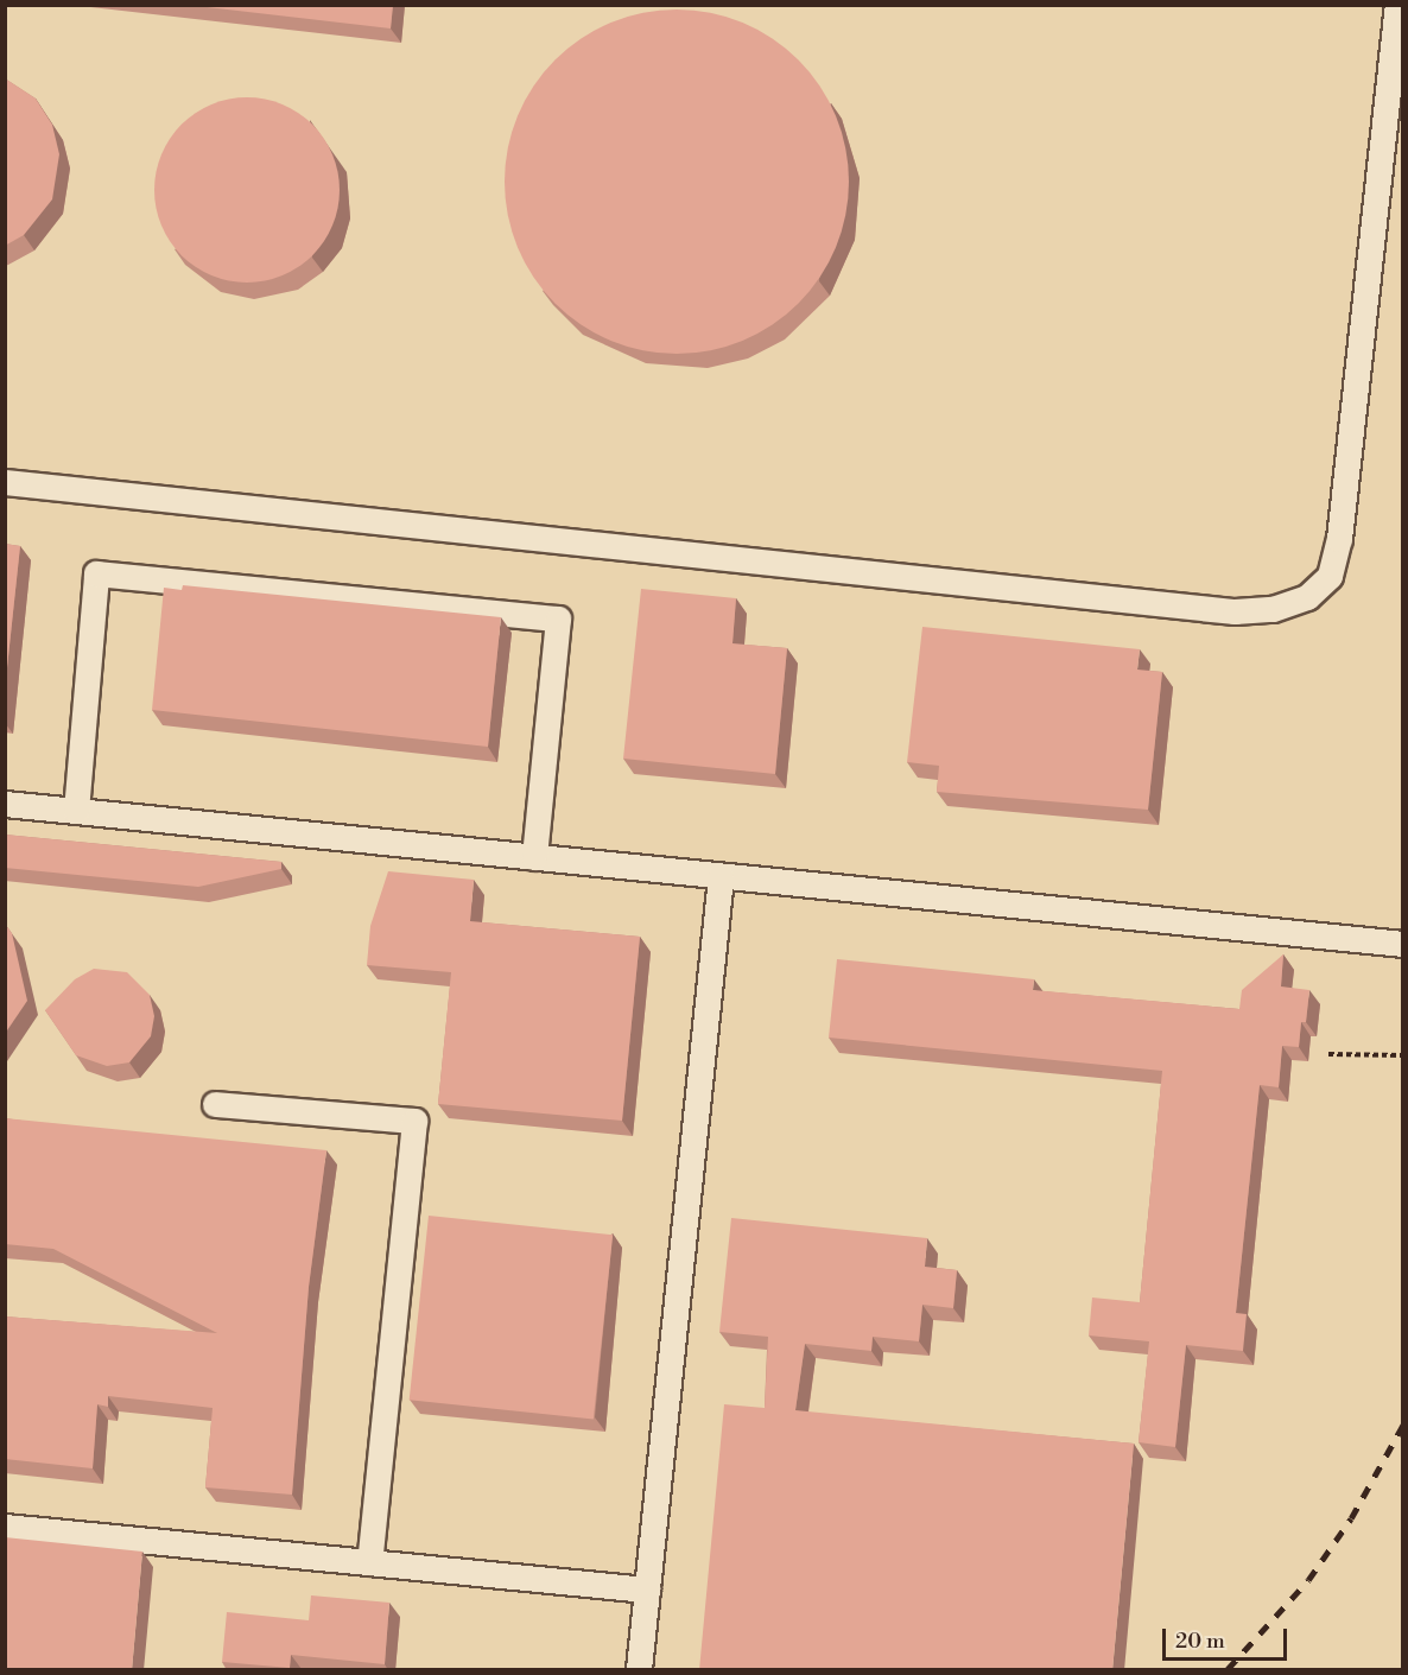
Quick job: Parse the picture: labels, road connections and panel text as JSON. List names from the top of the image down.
{
  "scale_bar": "20 m"
}
